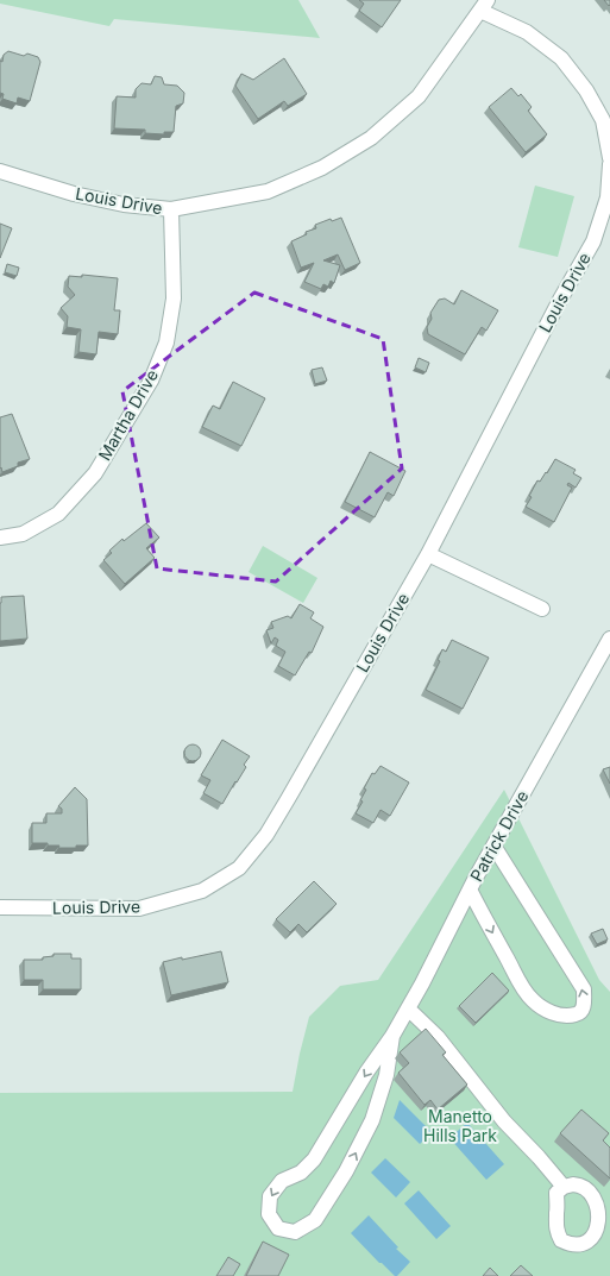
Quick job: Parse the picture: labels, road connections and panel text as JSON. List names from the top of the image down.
{
  "streets": {
    "street": ["Louis Drive", "Martha Drive", "Patrick Drive"]
  },
  "crossings": [
    ["Louis Drive", "Martha Drive"]
  ],
  "parks": ["Manetto Hills Park"]
}
